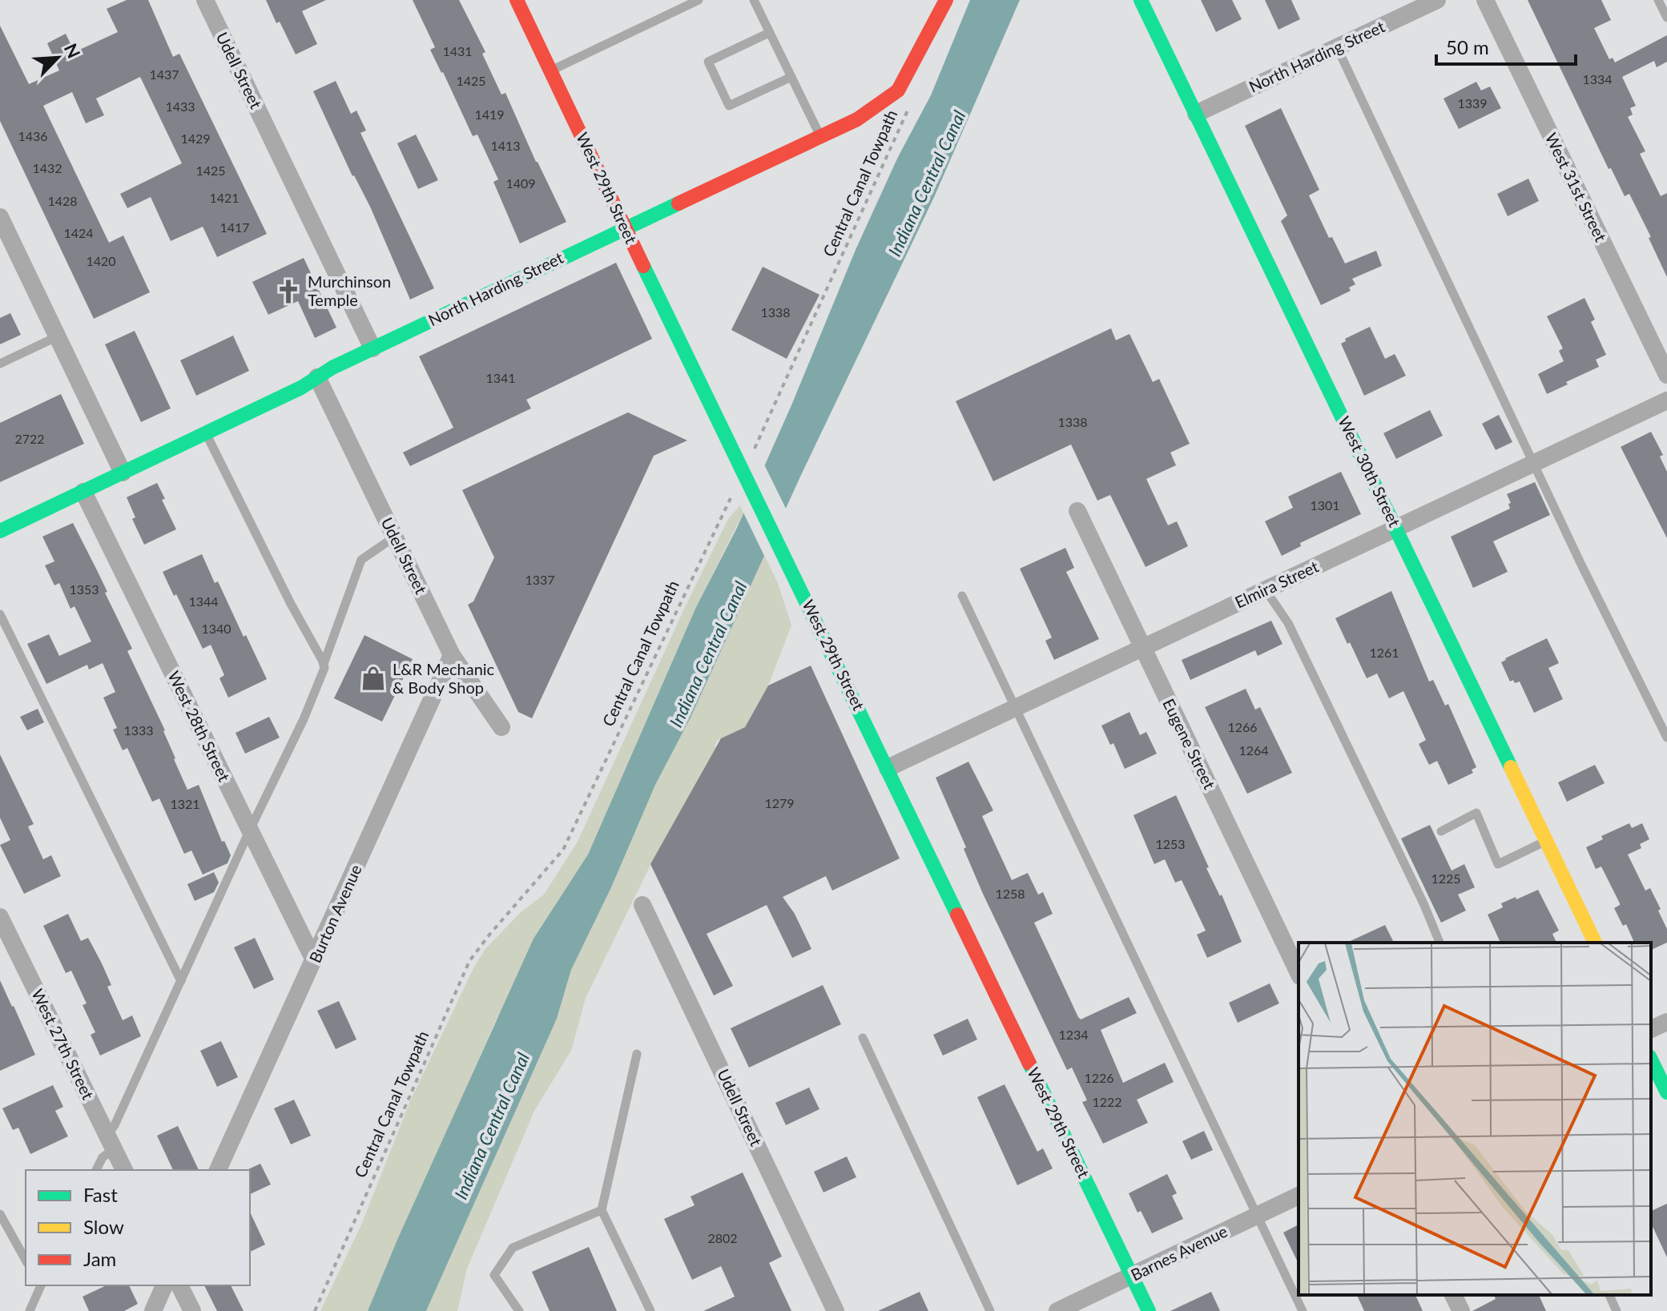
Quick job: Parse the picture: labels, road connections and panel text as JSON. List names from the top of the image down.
{
  "streets": {
    "main road": ["North Harding Street", "West 29th Street", "West 30th Street"],
    "street": [
      "Udell Street",
      "West 31st Street",
      "Elmira Street",
      "West 28th Street",
      "Eugene Street",
      "Burton Avenue",
      "West 27th Street",
      "Barnes Avenue"
    ],
    "path": ["Central Canal Towpath"]
  },
  "crossings": [
    ["North Harding Street", "Udell Street"],
    ["North Harding Street", "Central Canal Towpath"],
    ["North Harding Street", "West 29th Street"],
    ["North Harding Street", "West 30th Street"],
    ["North Harding Street", "West 28th Street"],
    ["Udell Street", "Burton Avenue"],
    ["Central Canal Towpath", "West 29th Street"],
    ["West 29th Street", "Elmira Street"],
    ["West 29th Street", "Barnes Avenue"],
    ["West 30th Street", "Elmira Street"],
    ["Elmira Street", "Eugene Street"],
    ["West 28th Street", "Burton Avenue"]
  ],
  "water": ["Indiana Central Canal"],
  "places": {
    "church": ["Murchinson Temple"],
    "shop": ["L&R Mechanic & Body Shop"]
  },
  "house_numbers": [
    "1431",
    "1437",
    "1334",
    "1425",
    "1339",
    "1433",
    "1419",
    "1436",
    "1429",
    "1413",
    "1432",
    "1425",
    "1409",
    "1421",
    "1428",
    "1417",
    "1424",
    "1420",
    "1338",
    "1341",
    "1338",
    "2722",
    "1301",
    "1337",
    "1353",
    "1344",
    "1340",
    "1261",
    "1266",
    "1333",
    "1264",
    "1279",
    "1321",
    "1253",
    "1225",
    "1258",
    "1234",
    "1226",
    "1222",
    "2802"
  ],
  "legend": ["Fast", "Slow", "Jam"],
  "scale_bar": "50 m",
  "north": "top right"
}
